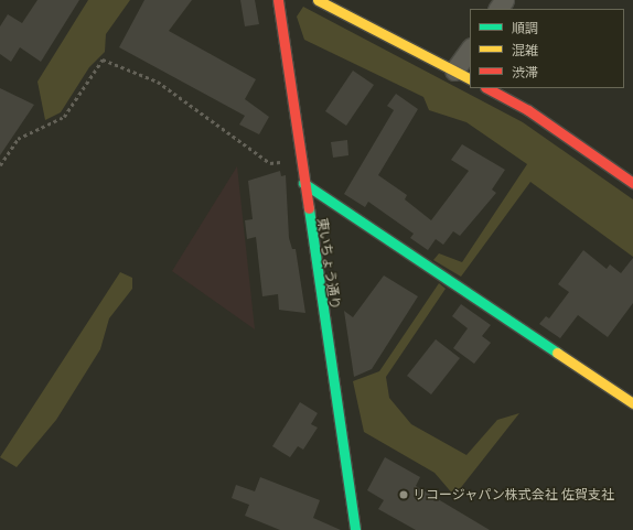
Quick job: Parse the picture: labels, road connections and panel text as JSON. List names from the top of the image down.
{
  "streets": {
    "street": ["東いちょう通り"]
  },
  "places": ["リコージャパン株式会社 佐賀支社"],
  "legend": ["順調", "混雑", "渋滞"]
}
